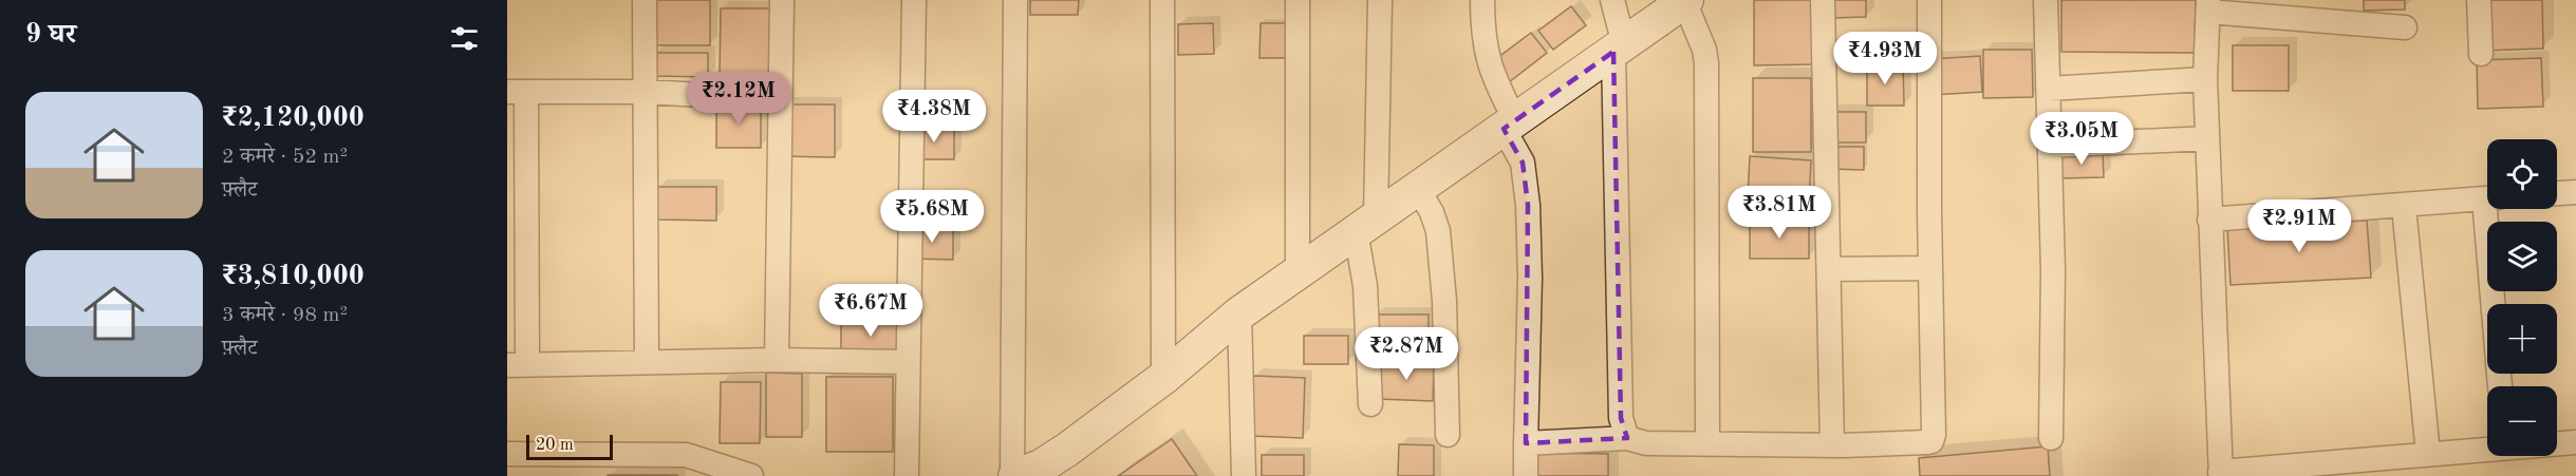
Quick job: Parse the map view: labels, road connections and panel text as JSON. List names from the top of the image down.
{
  "scale_bar": "20 m",
  "page": {
    "heading": "9 घर",
    "price": [
      "₹4.93M",
      "₹2.12M",
      "₹4.38M",
      "₹3.05M",
      "₹3.81M",
      "₹5.68M",
      "₹2.91M",
      "₹6.67M",
      "₹2.87M"
    ],
    "list": [
      {
        "name": "₹2,120,000",
        "note": "2 कमरे · 52 m² · फ़्लैट"
      },
      {
        "name": "₹3,810,000",
        "note": "3 कमरे · 98 m² · फ़्लैट"
      }
    ],
    "map_buttons": ["+", "−"],
    "scale": "20 m"
  }
}
